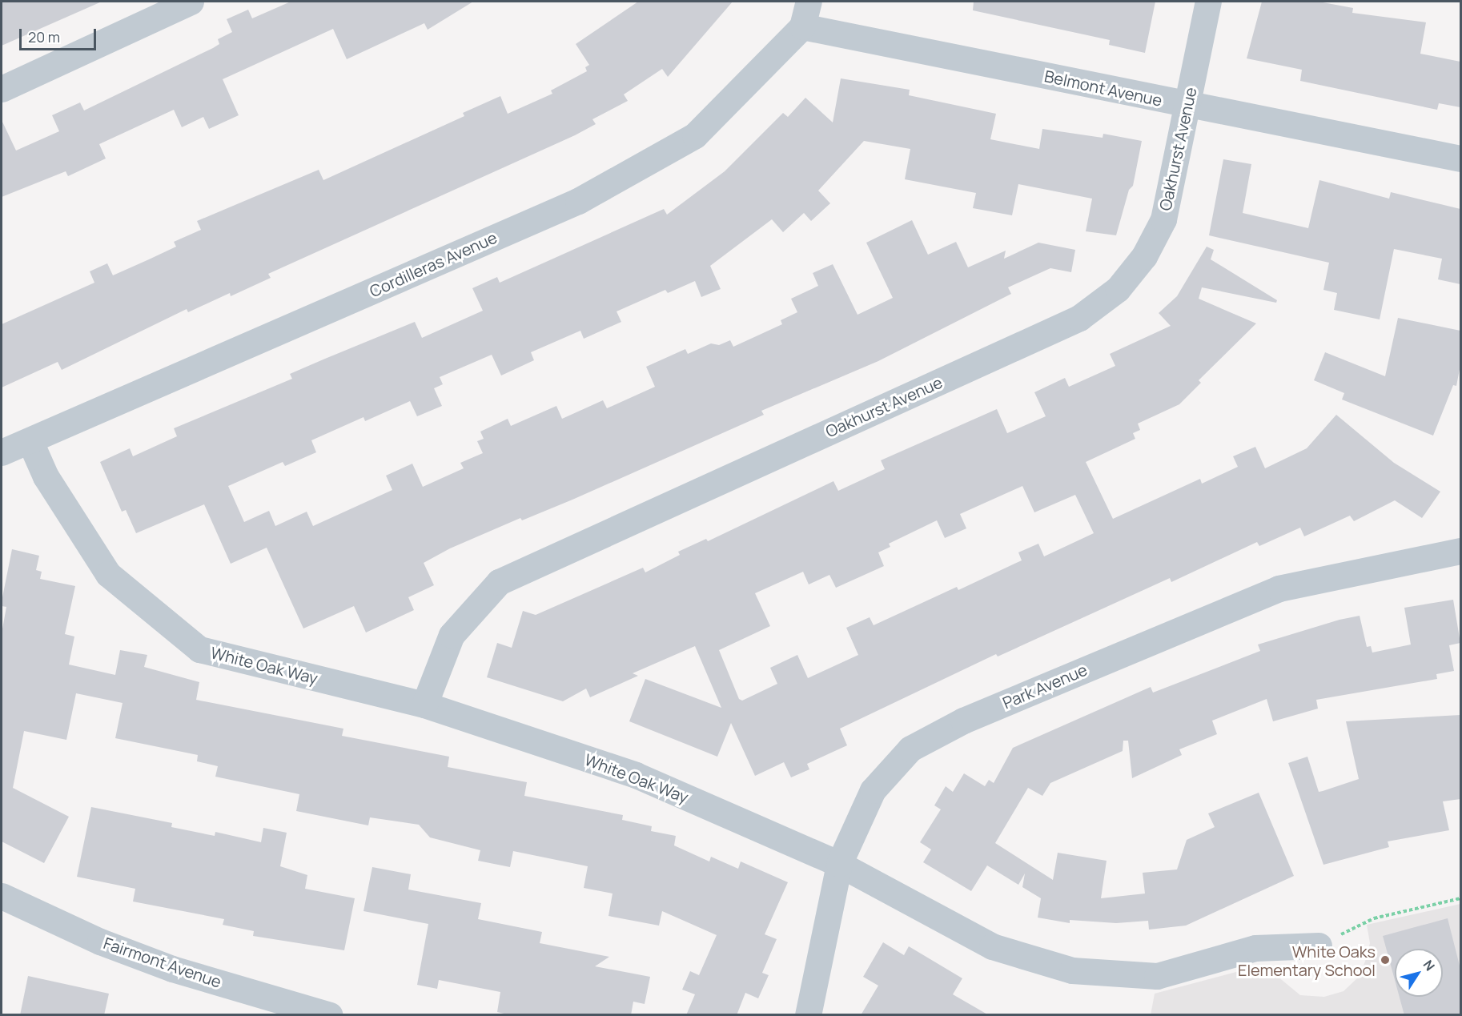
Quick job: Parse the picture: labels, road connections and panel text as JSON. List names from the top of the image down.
{
  "streets": {
    "street": [
      "Belmont Avenue",
      "Oakhurst Avenue",
      "Cordilleras Avenue",
      "White Oak Way",
      "Park Avenue",
      "Fairmont Avenue"
    ]
  },
  "crossings": [
    ["Belmont Avenue", "Oakhurst Avenue"],
    ["Belmont Avenue", "Cordilleras Avenue"],
    ["Oakhurst Avenue", "White Oak Way"],
    ["Cordilleras Avenue", "White Oak Way"],
    ["White Oak Way", "Park Avenue"]
  ],
  "places": ["White Oaks Elementary School"],
  "scale_bar": "20 m",
  "north": "top right"
}
